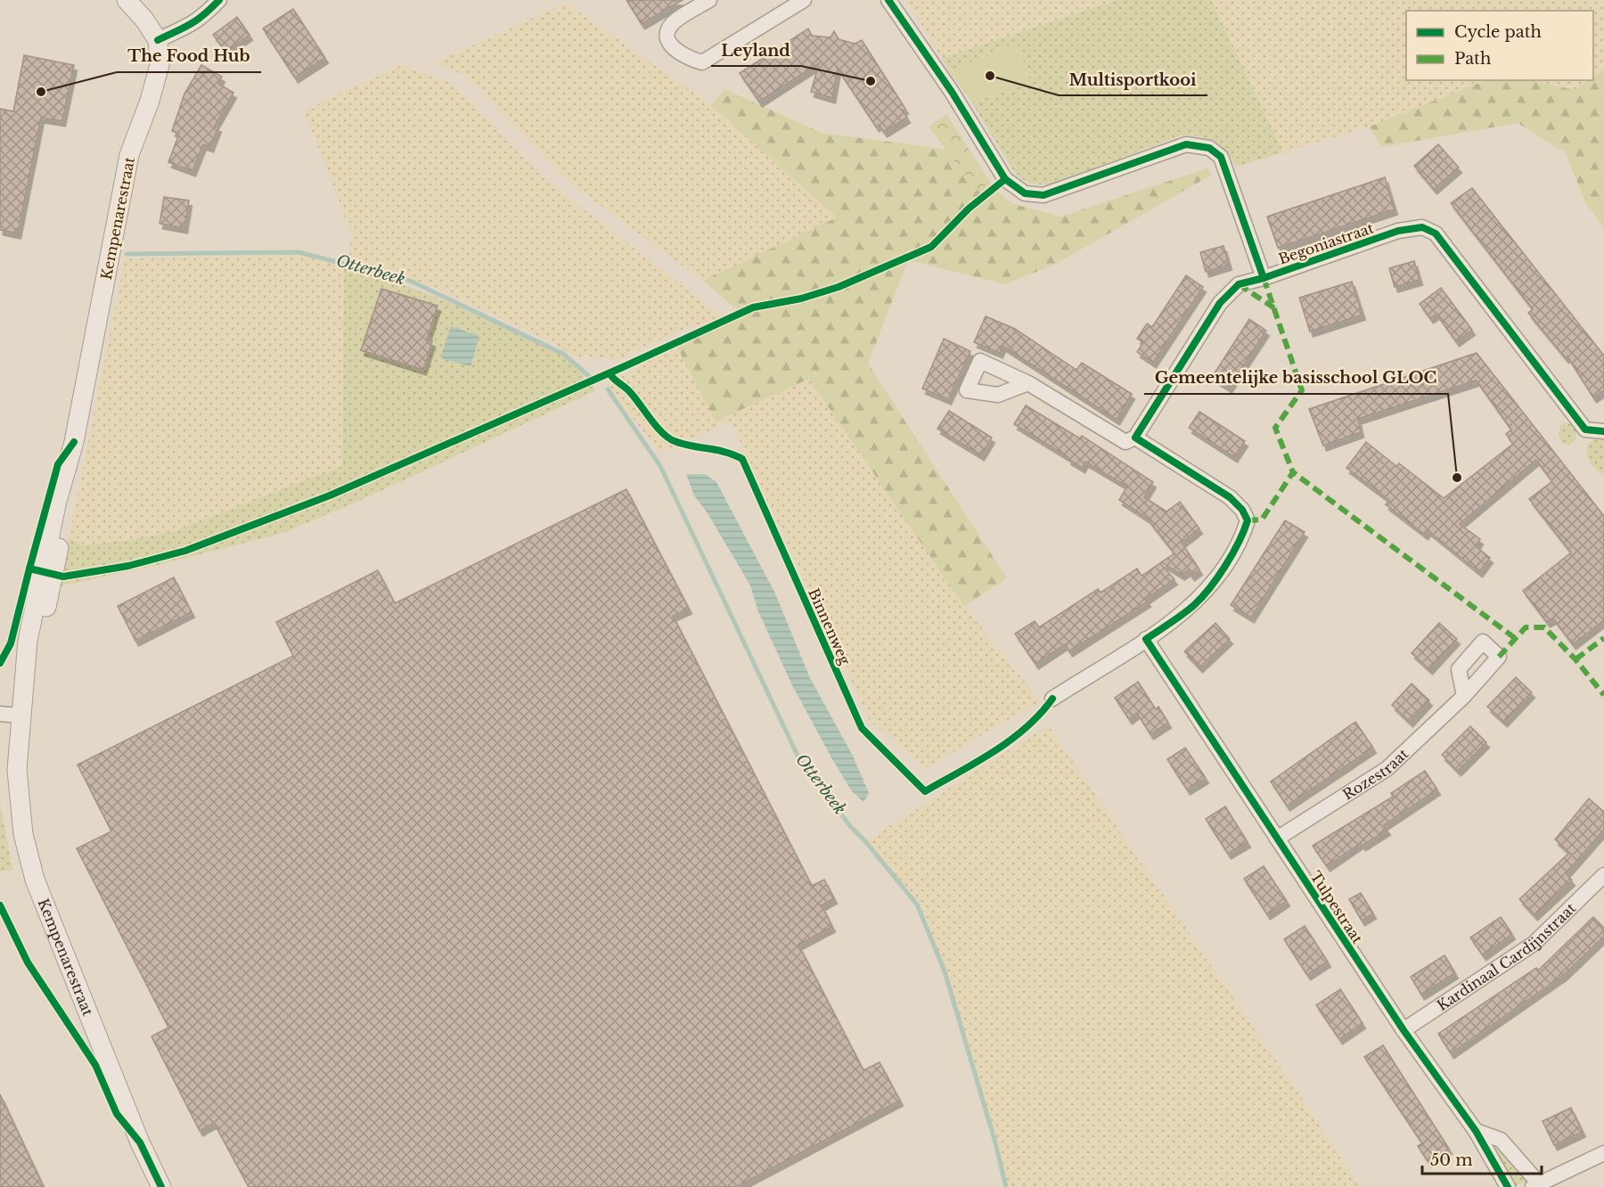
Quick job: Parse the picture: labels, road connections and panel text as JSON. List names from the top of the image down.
{
  "streets": {
    "street": [
      "Kempenarestraat",
      "Begoniastraat",
      "Rozestraat",
      "Tulpestraat",
      "Kardinaal Cardijnstraat"
    ],
    "cycle path": ["Binnenweg"]
  },
  "crossings": [
    ["Rozestraat", "Tulpestraat"],
    ["Tulpestraat", "Kardinaal Cardijnstraat"]
  ],
  "water": ["Otterbeek"],
  "places": [
    "Multisportkooi",
    "Leyland",
    "The Food Hub",
    "Gemeentelijke basisschool GLOC"
  ],
  "legend": ["Cycle path", "Path"],
  "scale_bar": "50 m"
}
